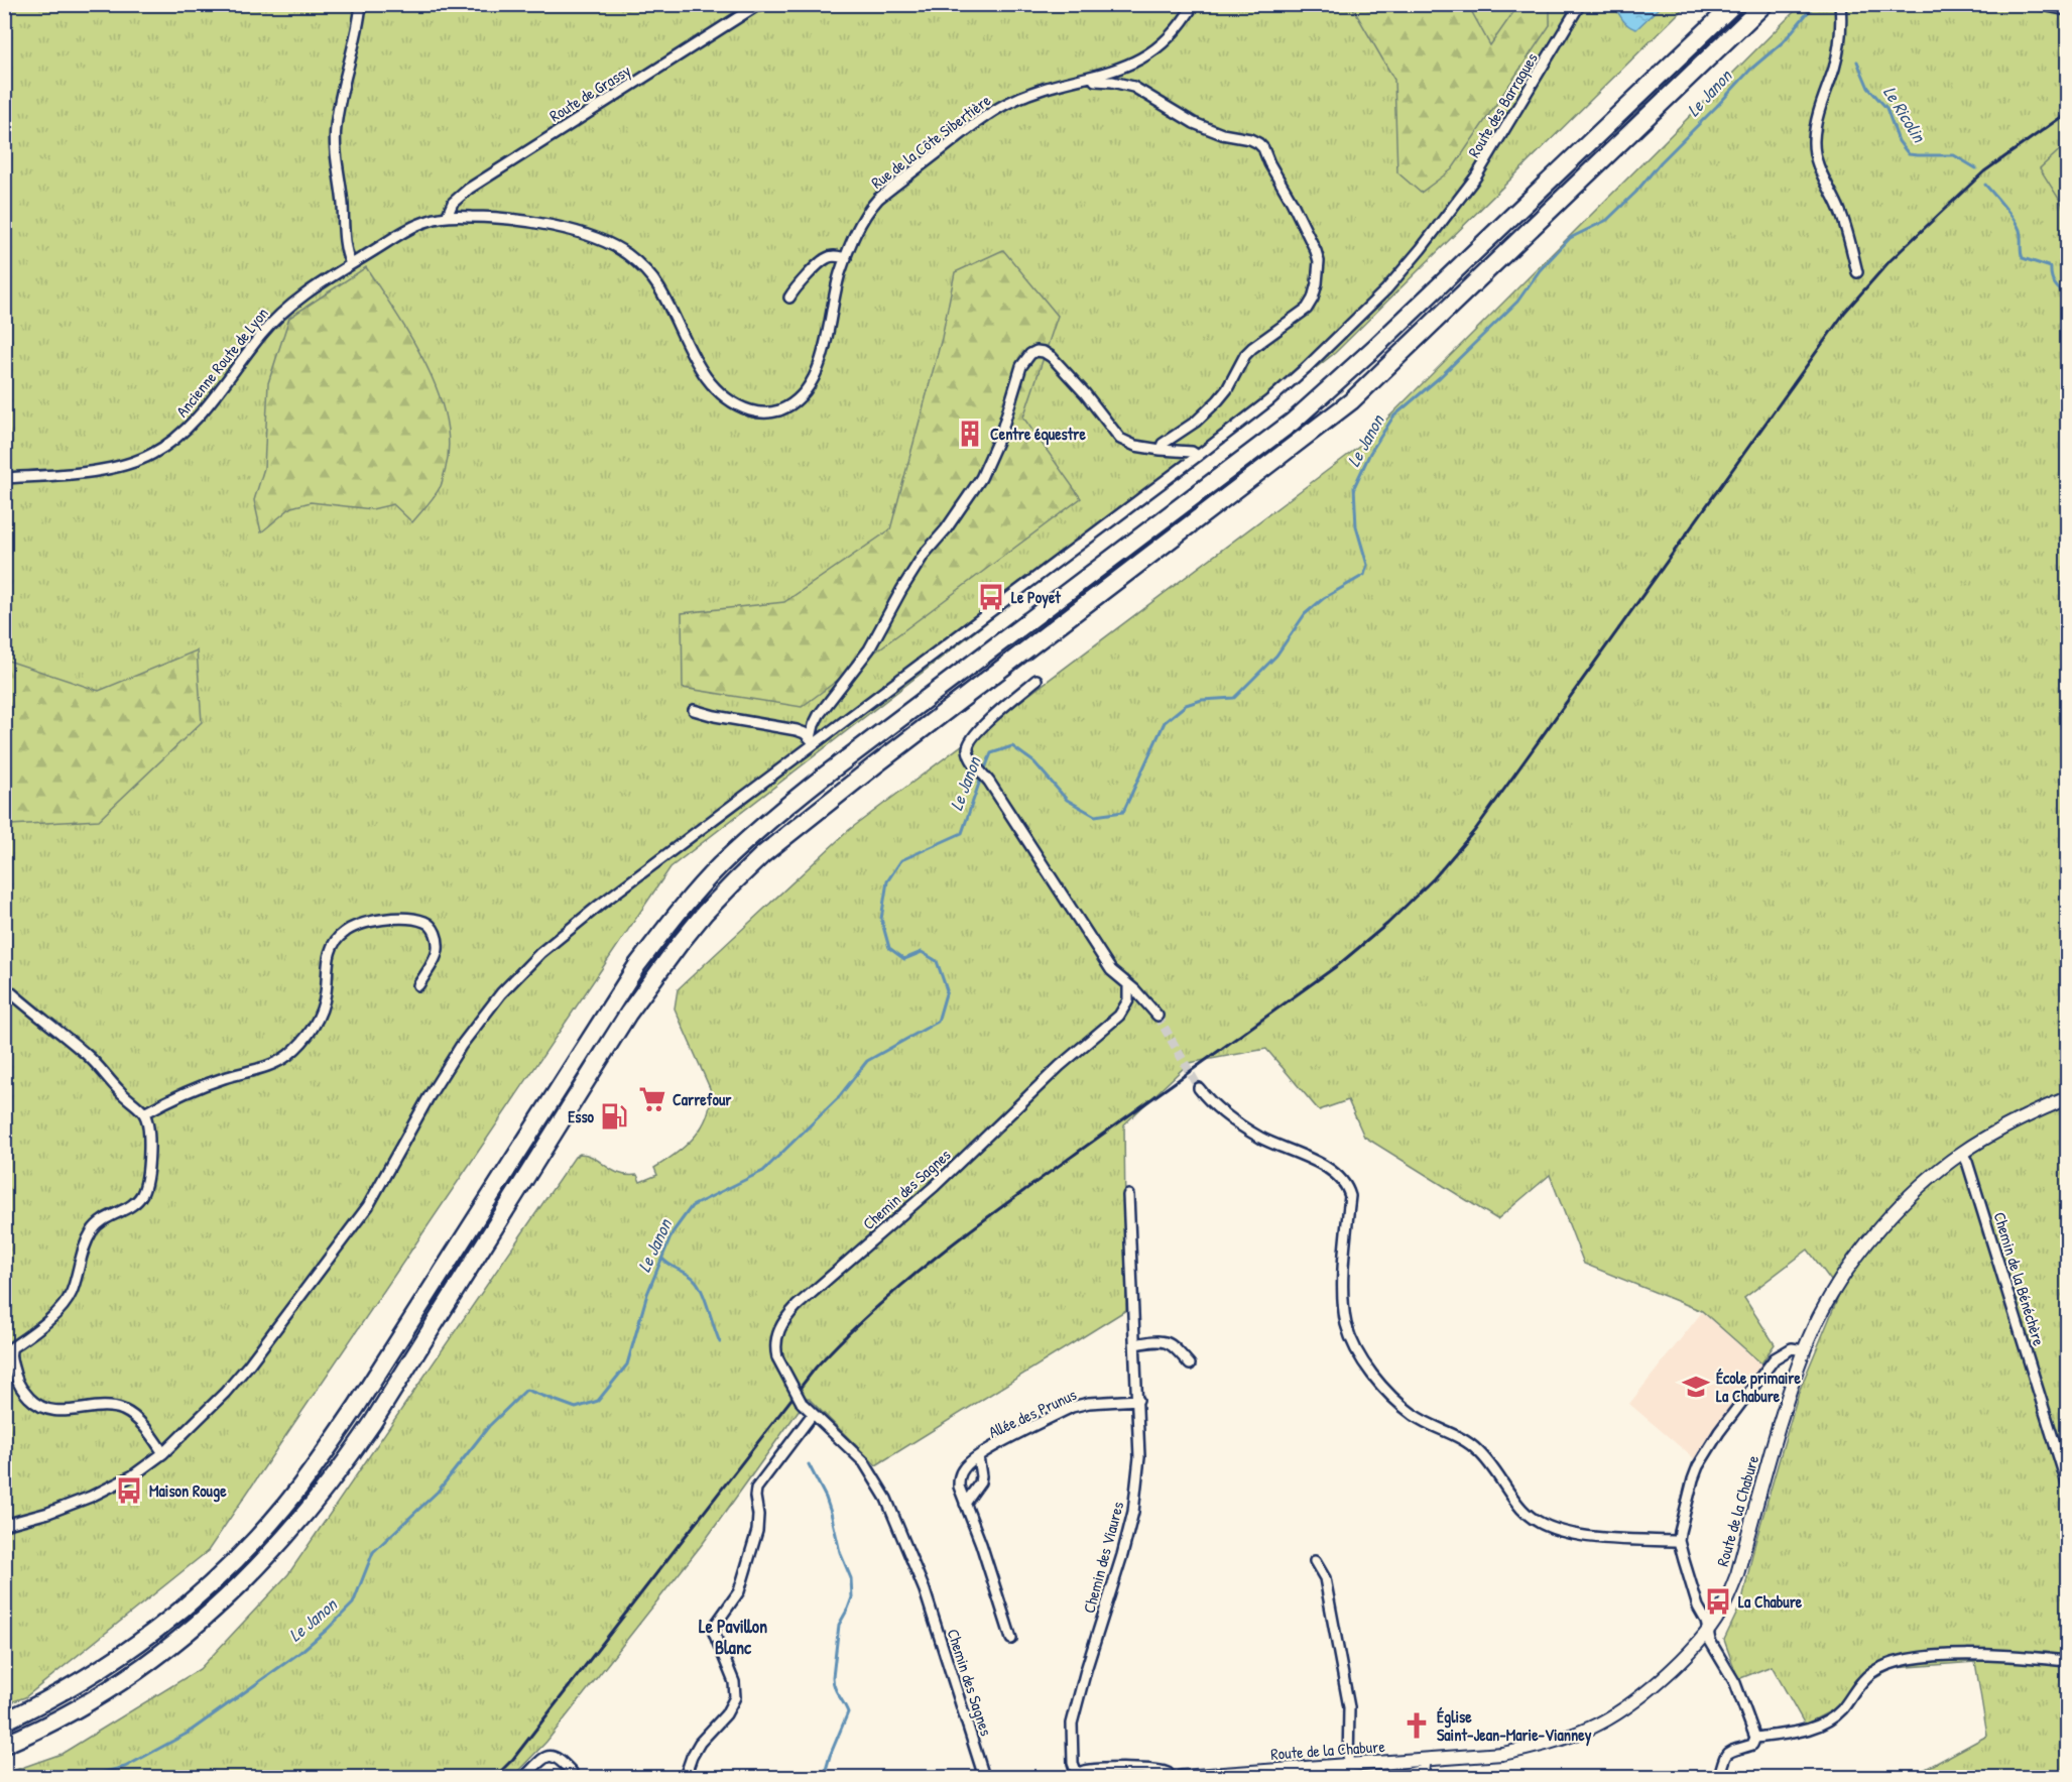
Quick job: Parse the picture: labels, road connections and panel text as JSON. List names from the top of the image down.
{
  "streets": {
    "main road": ["Route de la Chabure"],
    "street": [
      "Route de Grassy",
      "Route des Barraques",
      "Rue de la Côte Sibertière",
      "Ancienne Route de Lyon",
      "Chemin des Sagnes",
      "Chemin de la Bénéchère",
      "Allée des Prunus",
      "Chemin des Viaures"
    ]
  },
  "crossings": [
    ["Route de Grassy", "Rue de la Côte Sibertière"],
    ["Route de Grassy", "Ancienne Route de Lyon"],
    ["Rue de la Côte Sibertière", "Ancienne Route de Lyon"],
    ["Chemin de la Bénéchère", "Route de la Chabure"],
    ["Allée des Prunus", "Chemin des Viaures"]
  ],
  "districts": ["Le Pavillon Blanc"],
  "water": ["Le Janon", "Le Ricolin"],
  "places": {
    "building": ["Centre équestre"],
    "bus stop": ["Le Poyet", "Maison Rouge", "La Chabure"],
    "supermarket": ["Carrefour"],
    "fuel station": ["Esso"],
    "school or university": ["École primaire La Chabure"],
    "church": ["Église Saint-Jean-Marie-Vianney"]
  }
}
